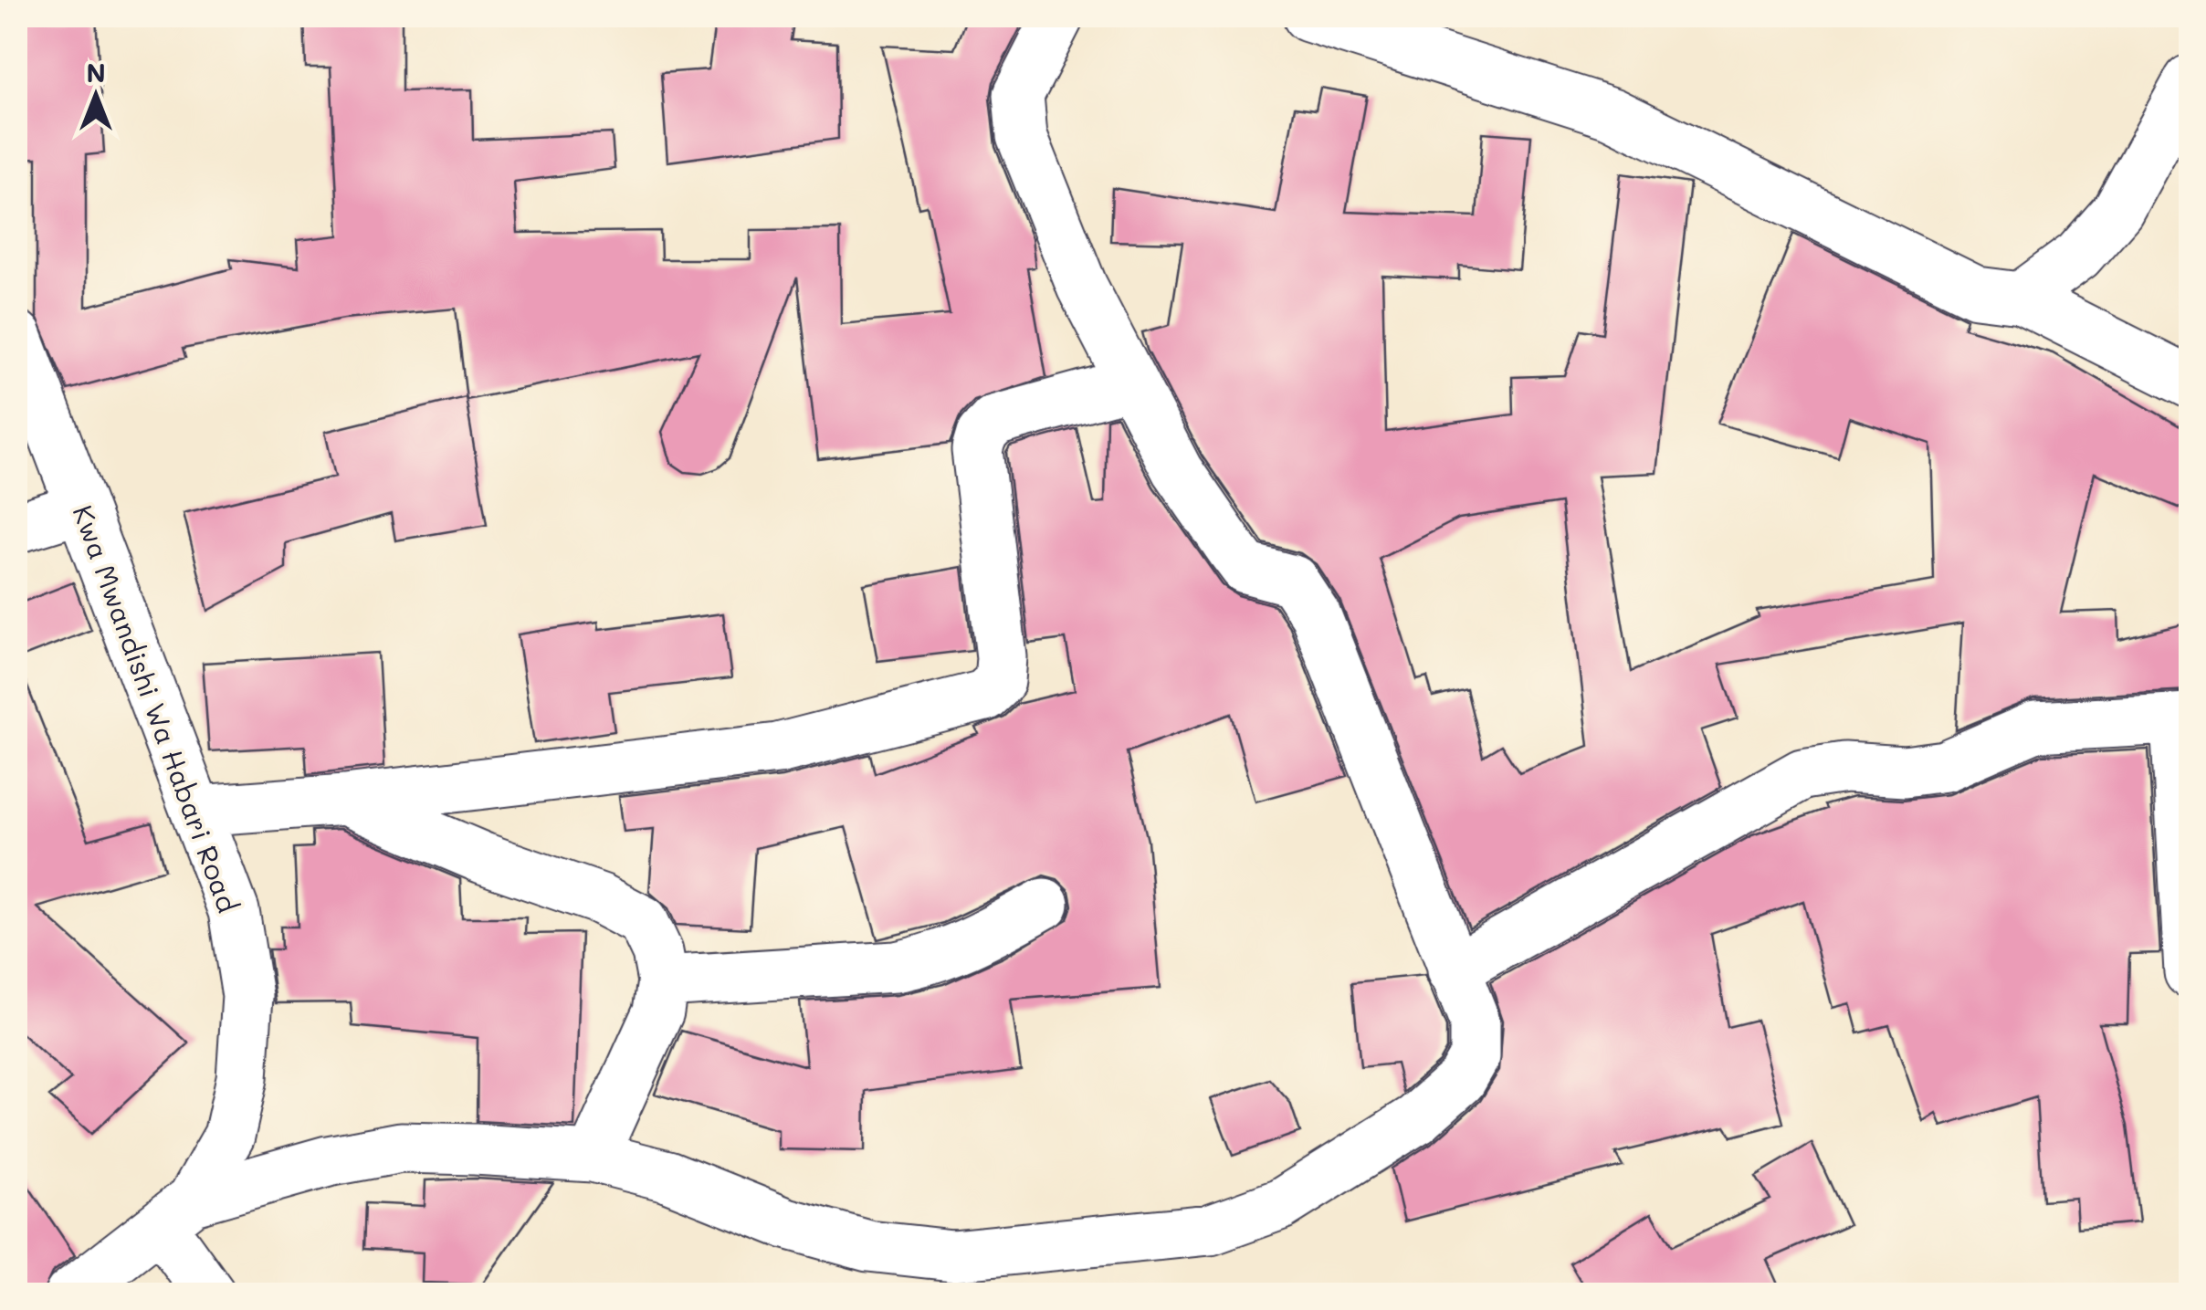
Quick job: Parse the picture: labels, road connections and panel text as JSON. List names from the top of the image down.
{
  "streets": {
    "street": ["Kwa Mwandishi Wa Habari Road"]
  },
  "north": "top"
}
